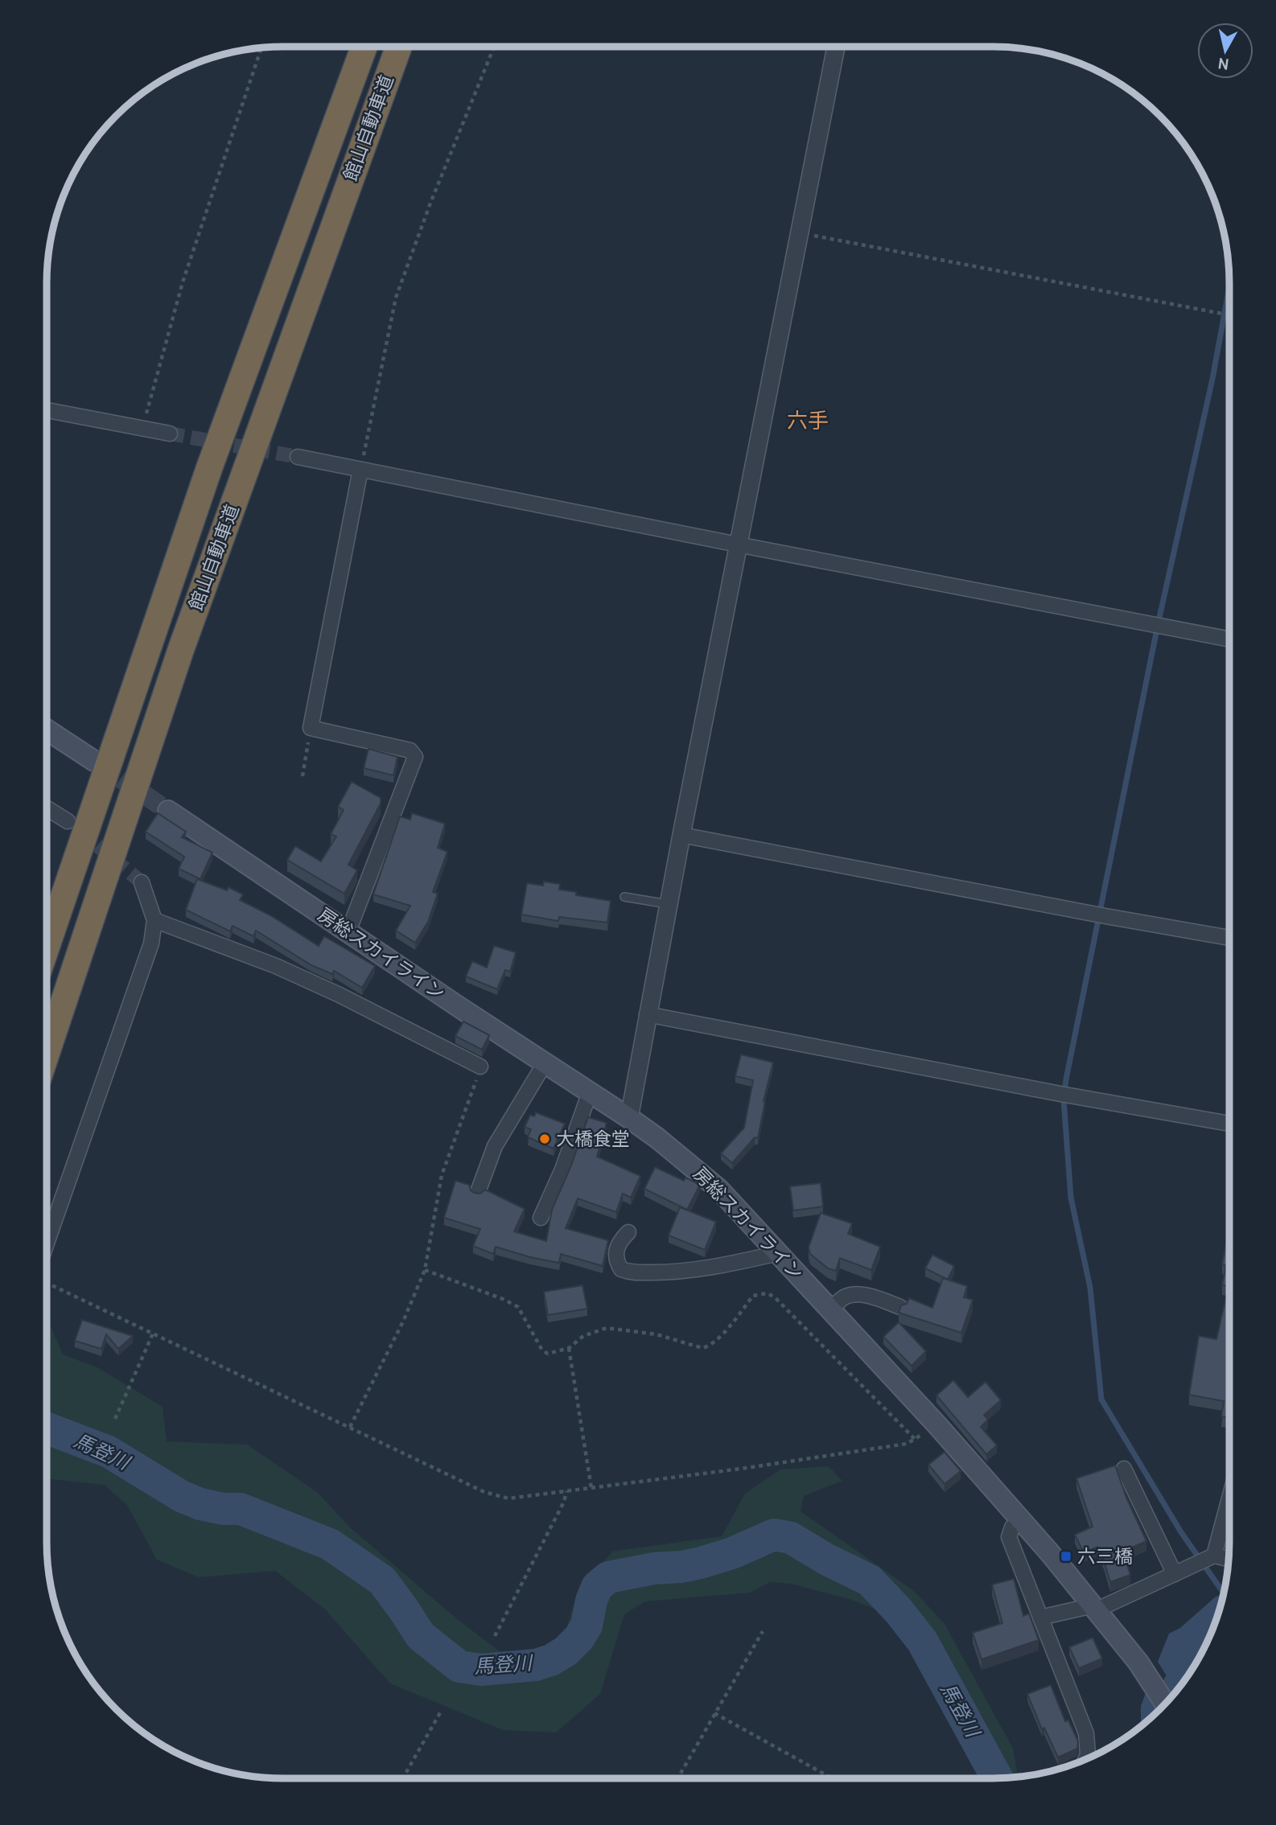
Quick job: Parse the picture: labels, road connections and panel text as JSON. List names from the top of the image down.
{
  "streets": {
    "highway": ["館山自動車道"],
    "main road": ["房総スカイライン"]
  },
  "districts": ["六手"],
  "water": ["馬登川"],
  "places": {
    "other": ["大橋食堂"],
    "transit": ["六三橋"]
  },
  "north": "bottom"
}
